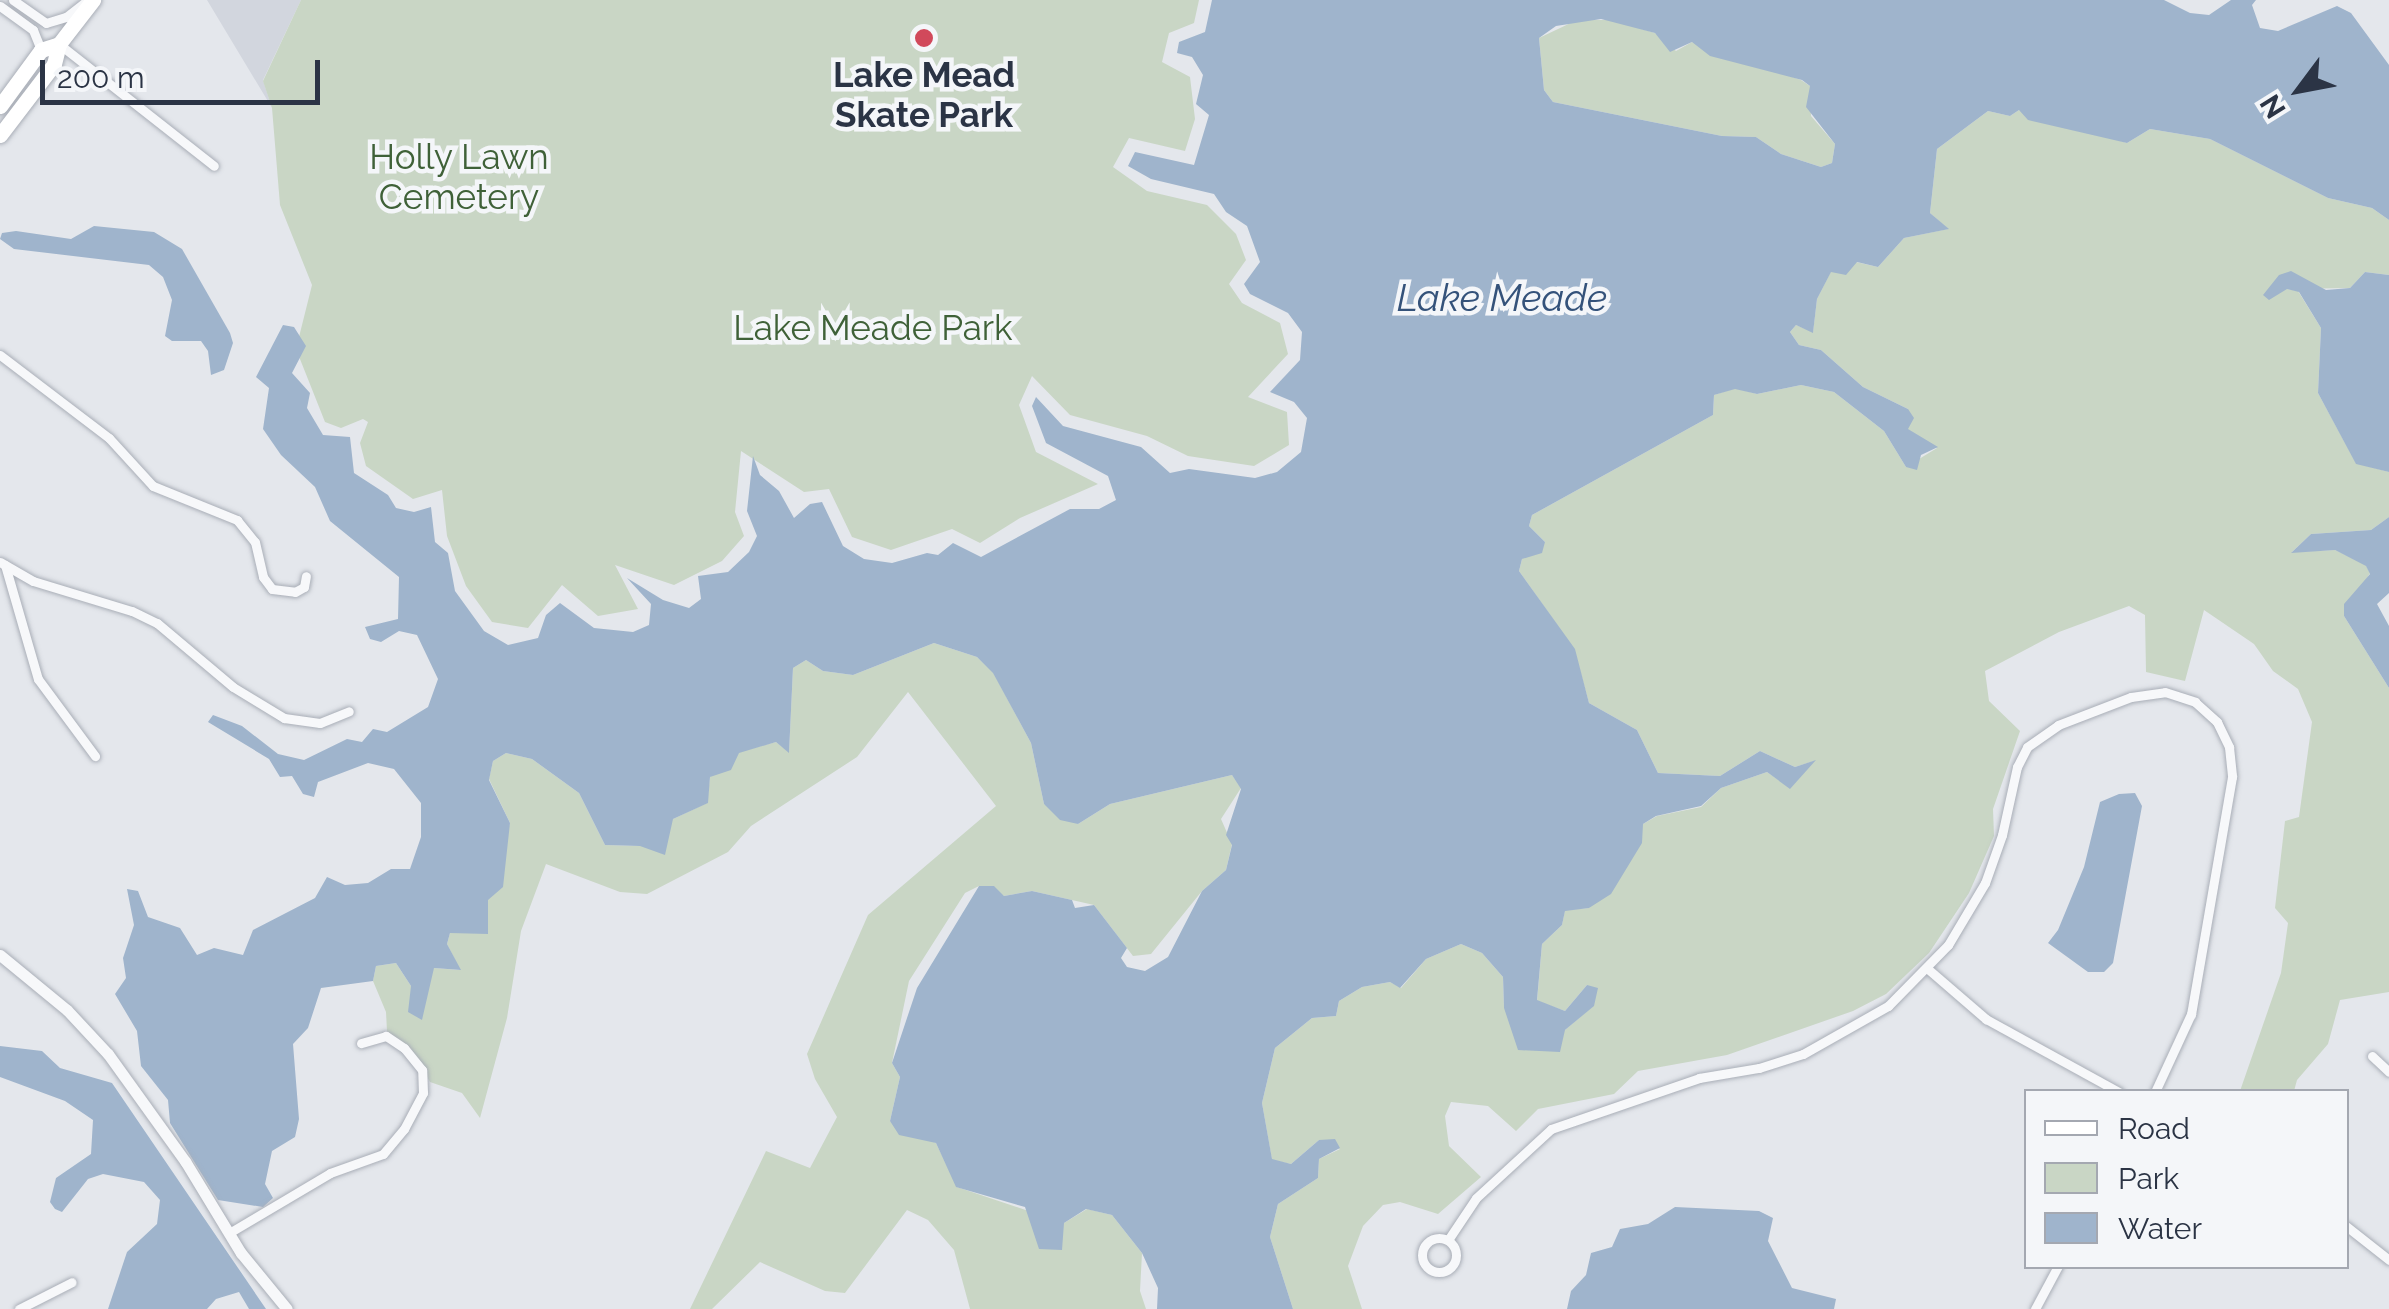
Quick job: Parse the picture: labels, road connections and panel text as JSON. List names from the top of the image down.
{
  "water": ["Lake Meade"],
  "parks": ["Holly Lawn Cemetery", "Lake Meade Park"],
  "places": ["Lake Mead Skate Park"],
  "legend": ["Road", "Park", "Water"],
  "scale_bar": "200 m",
  "north": "bottom left"
}
